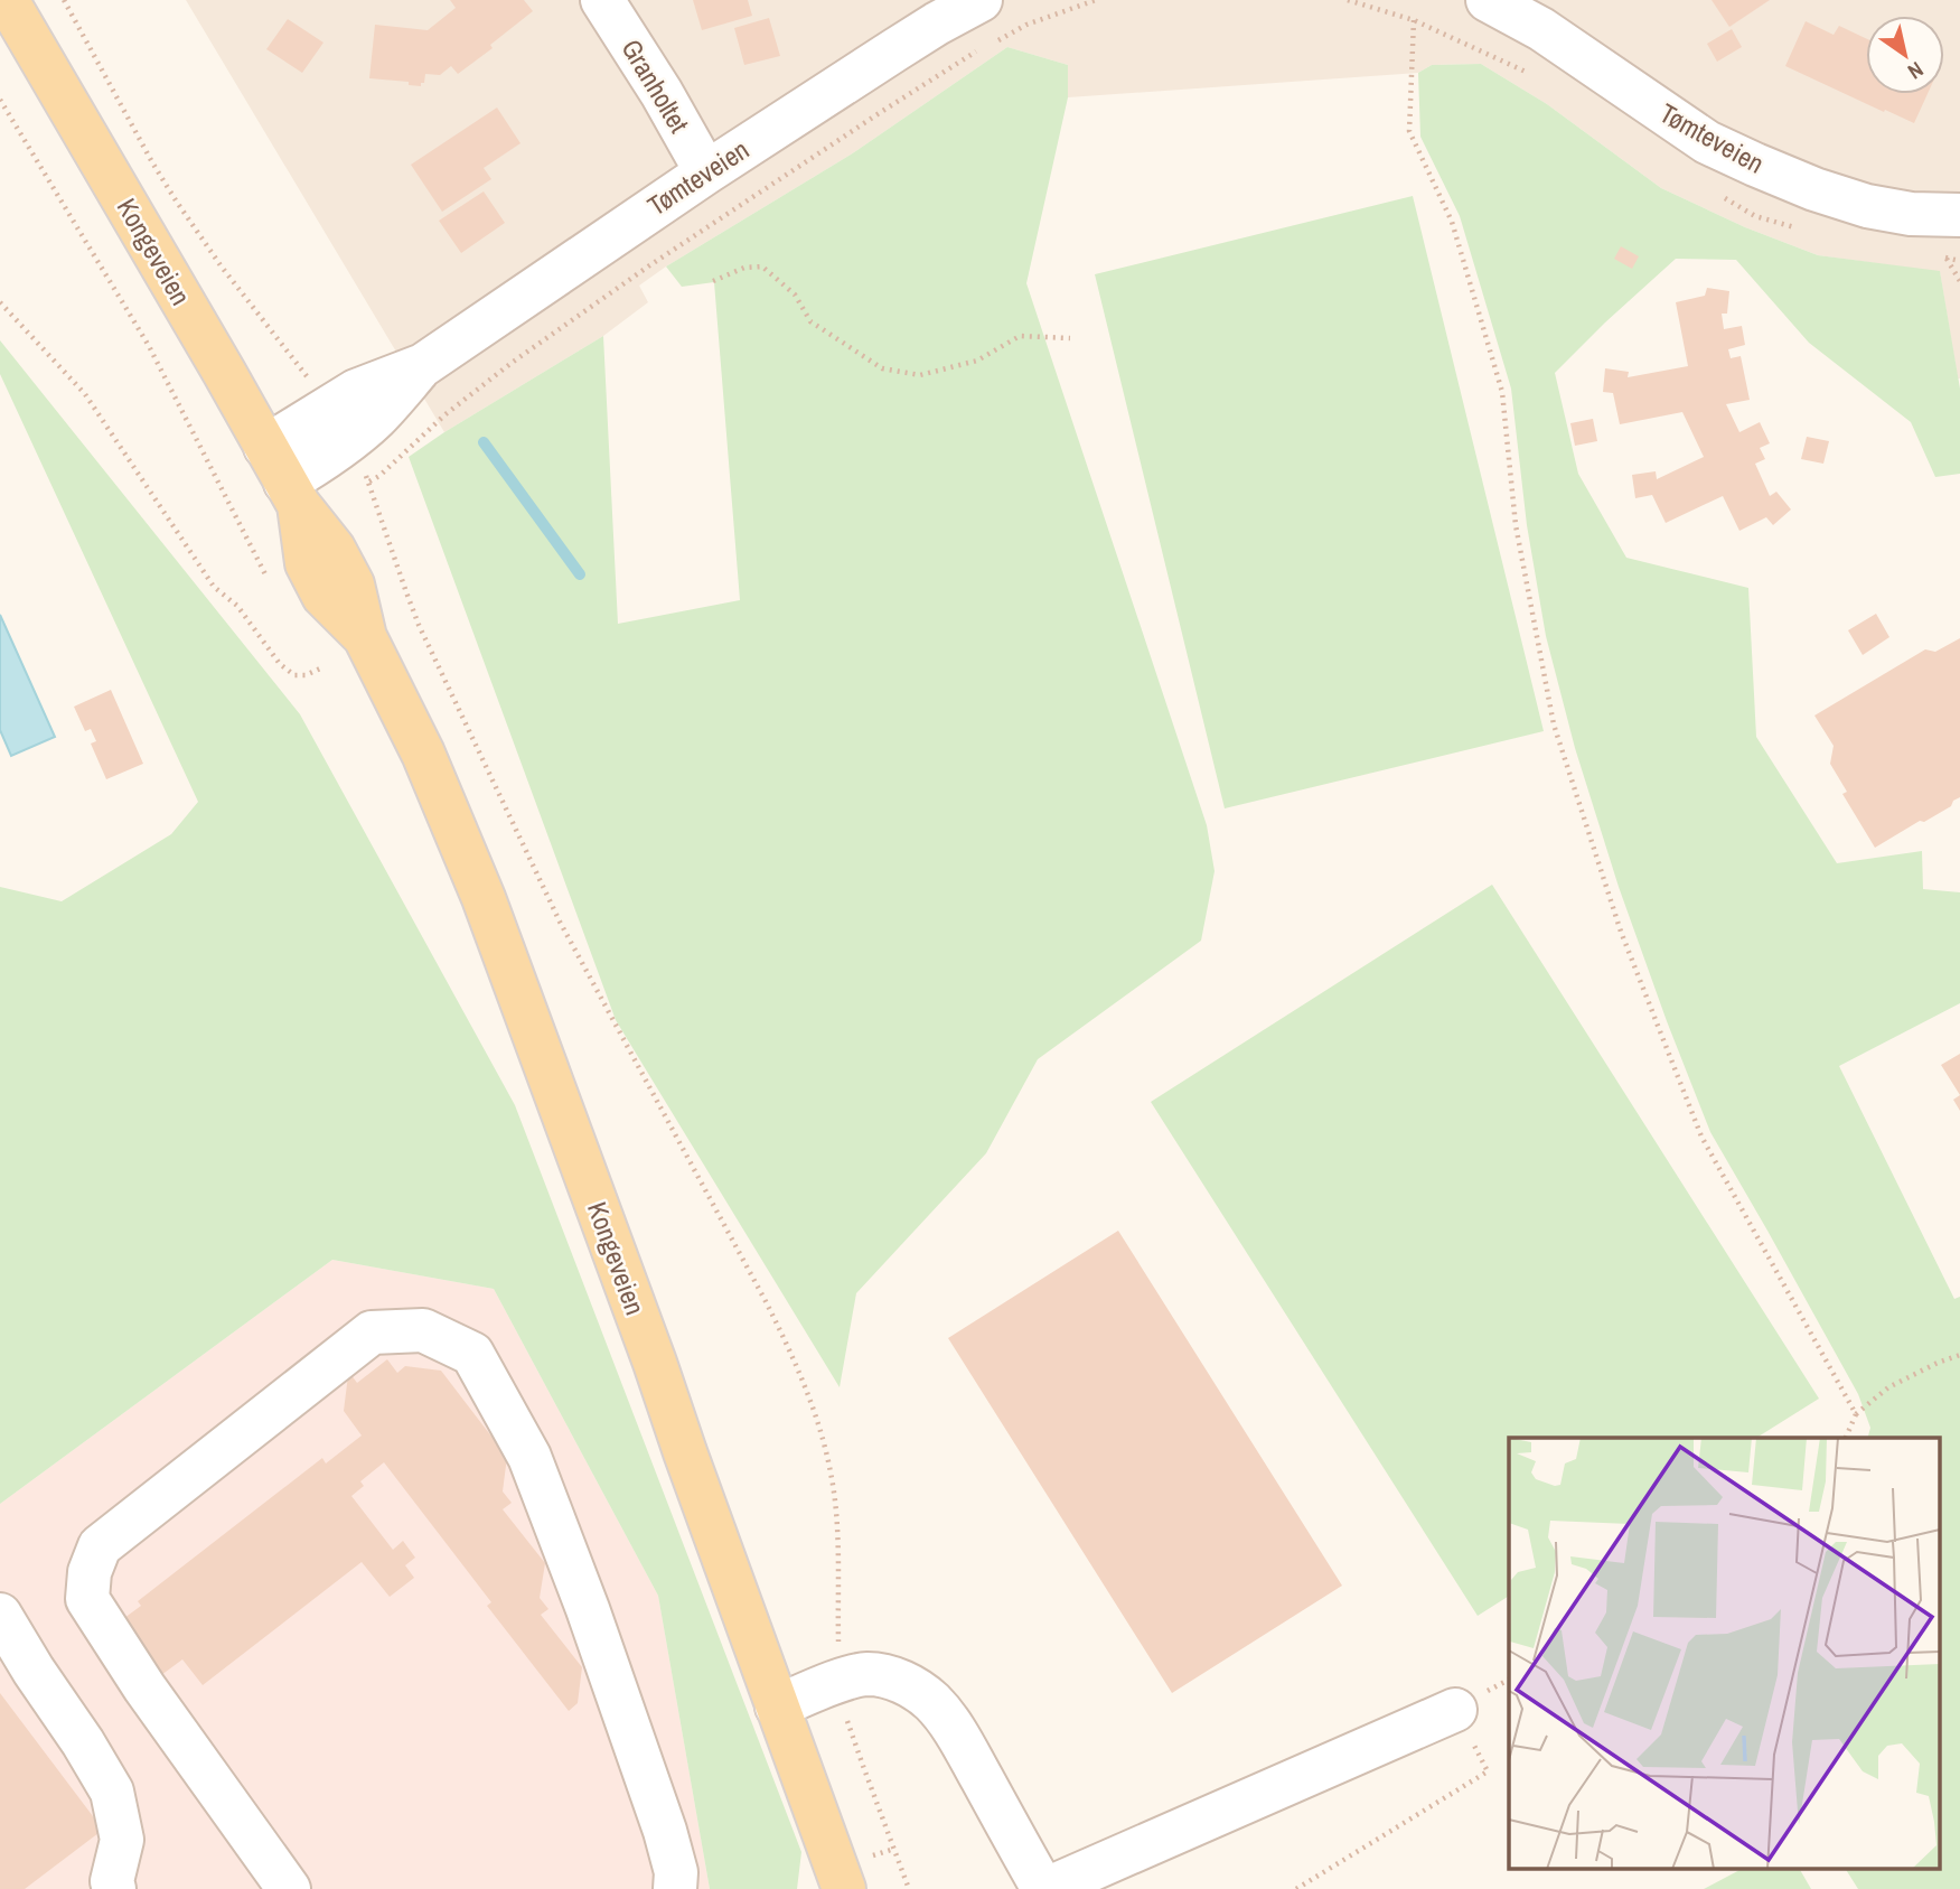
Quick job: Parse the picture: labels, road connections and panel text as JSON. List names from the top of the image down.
{
  "streets": {
    "main road": ["Kongeveien"],
    "street": ["Granholtet", "Tømteveien"]
  },
  "crossings": [
    ["Granholtet", "Tømteveien"],
    ["Tømteveien", "Kongeveien"]
  ],
  "north": "bottom right"
}
